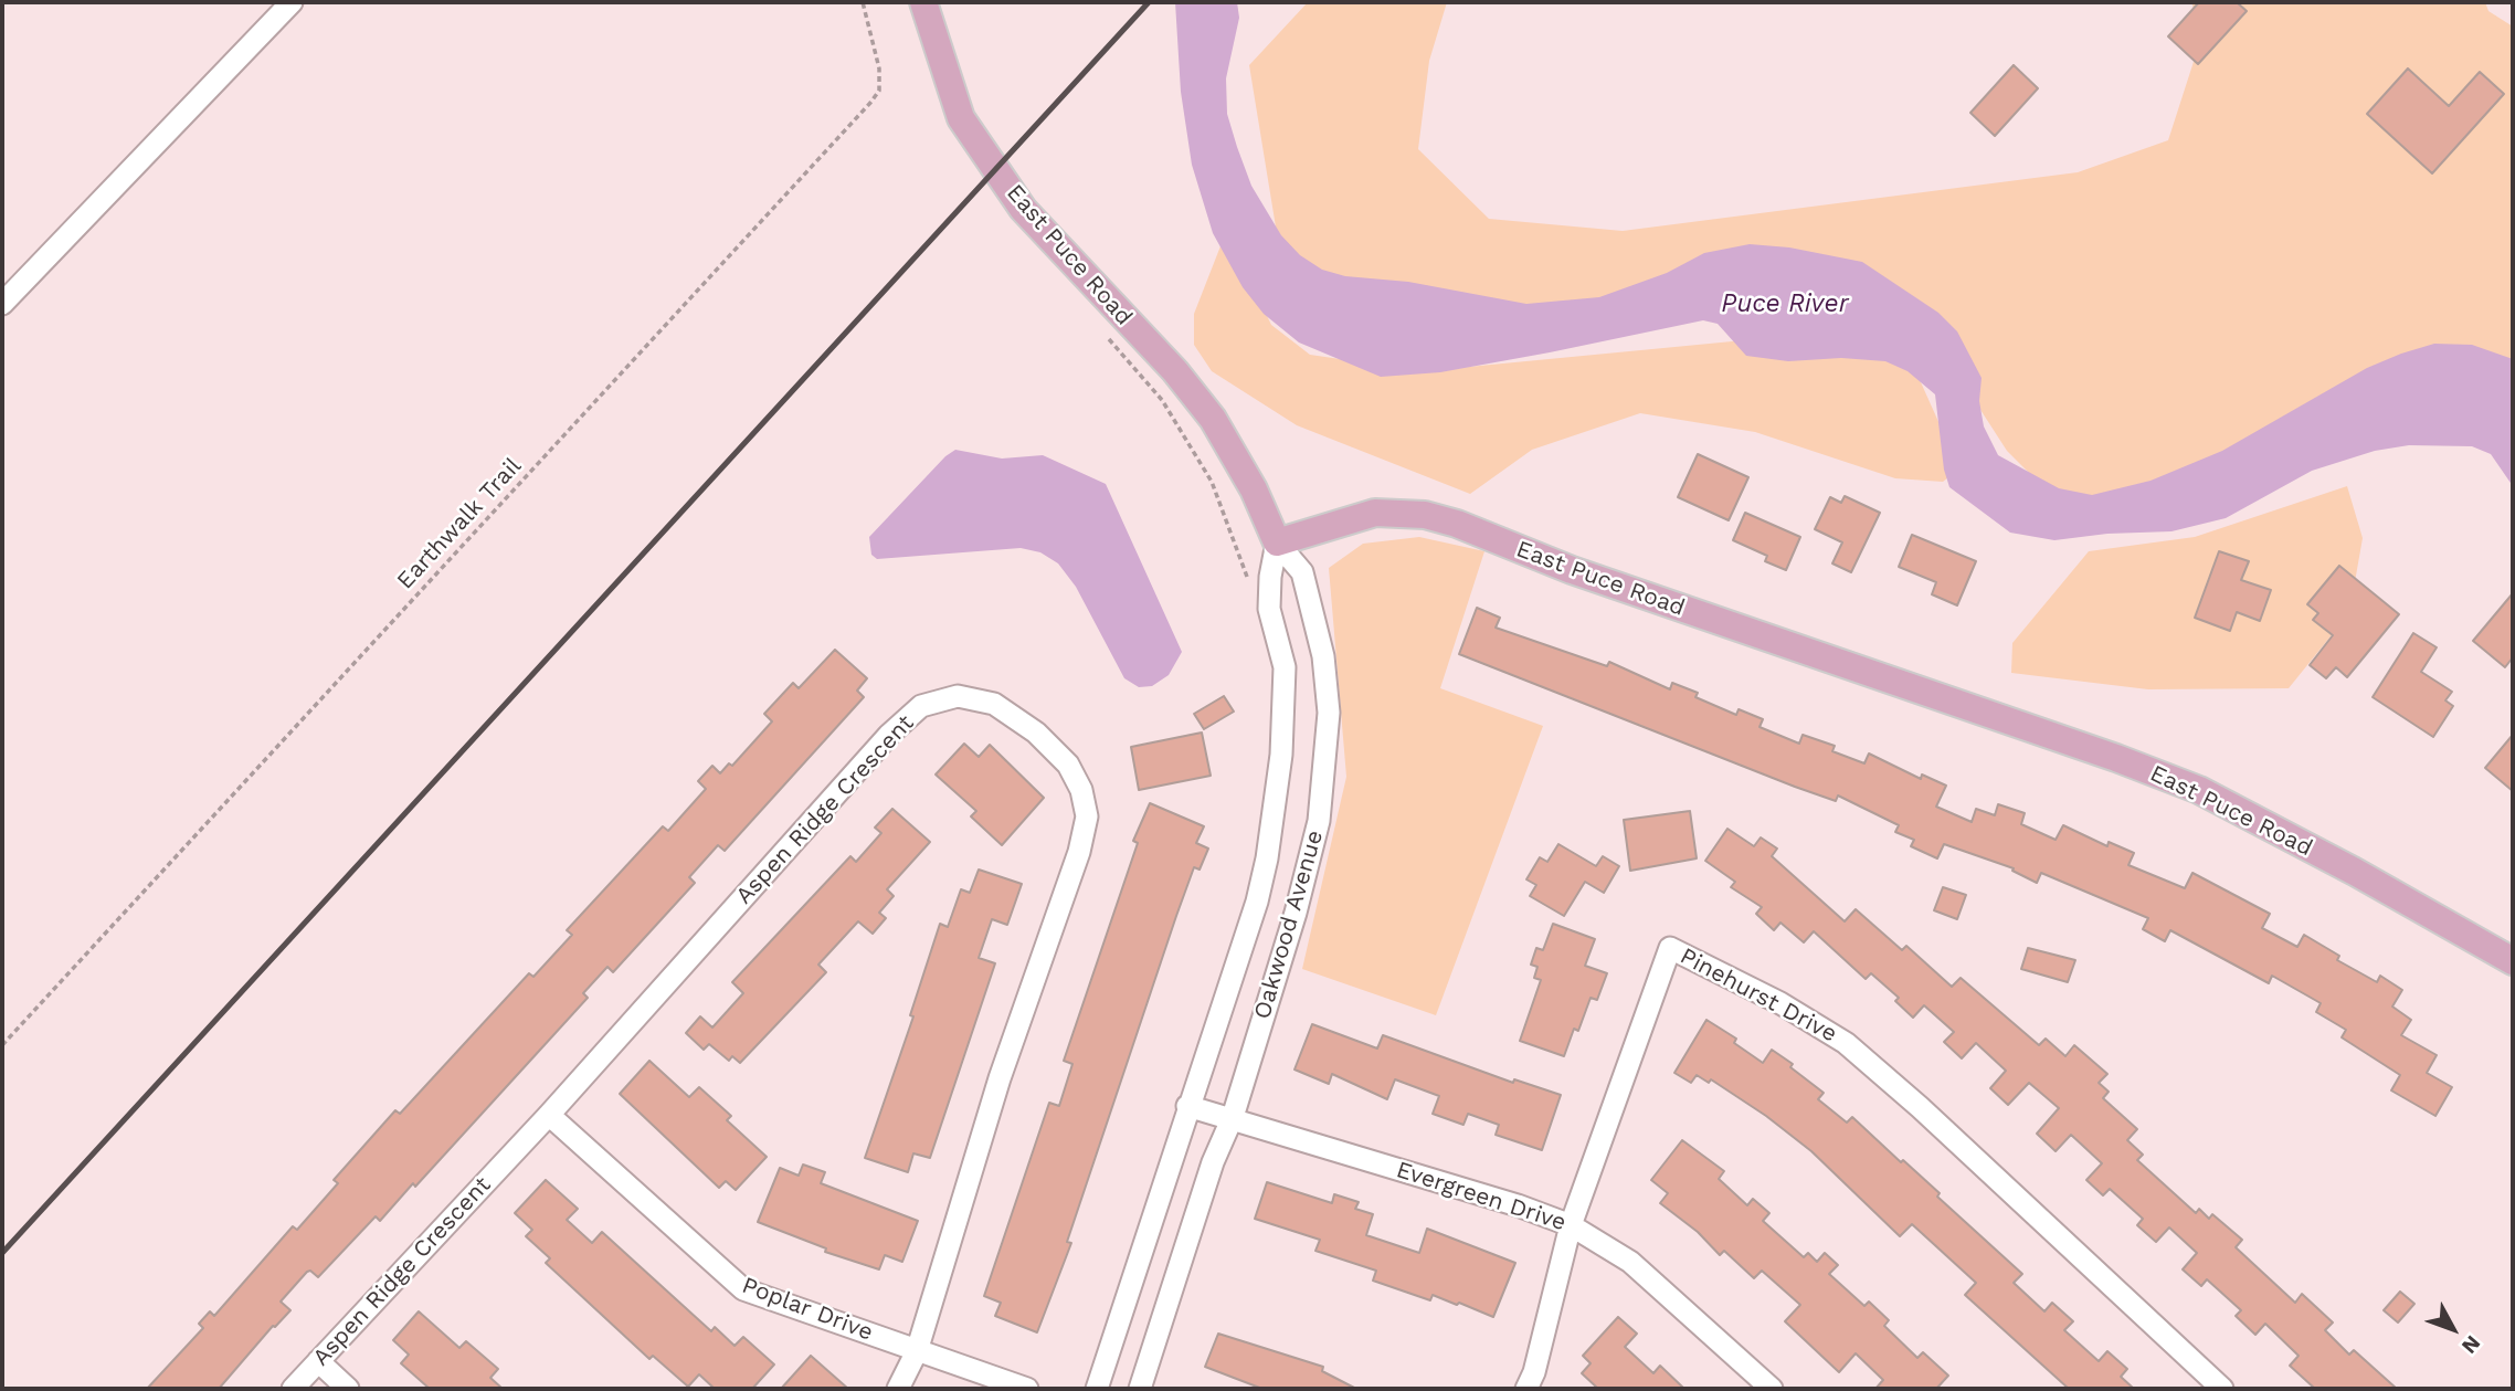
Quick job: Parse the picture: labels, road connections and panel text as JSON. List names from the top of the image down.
{
  "streets": {
    "main road": ["East Puce Road"],
    "street": [
      "Aspen Ridge Crescent",
      "Oakwood Avenue",
      "Pinehurst Drive",
      "Evergreen Drive",
      "Poplar Drive"
    ],
    "path": ["Earthwalk Trail"]
  },
  "crossings": [
    ["East Puce Road", "Oakwood Avenue"],
    ["Aspen Ridge Crescent", "Poplar Drive"],
    ["Oakwood Avenue", "Evergreen Drive"],
    ["Pinehurst Drive", "Evergreen Drive"]
  ],
  "water": ["Puce River"],
  "north": "bottom right"
}
